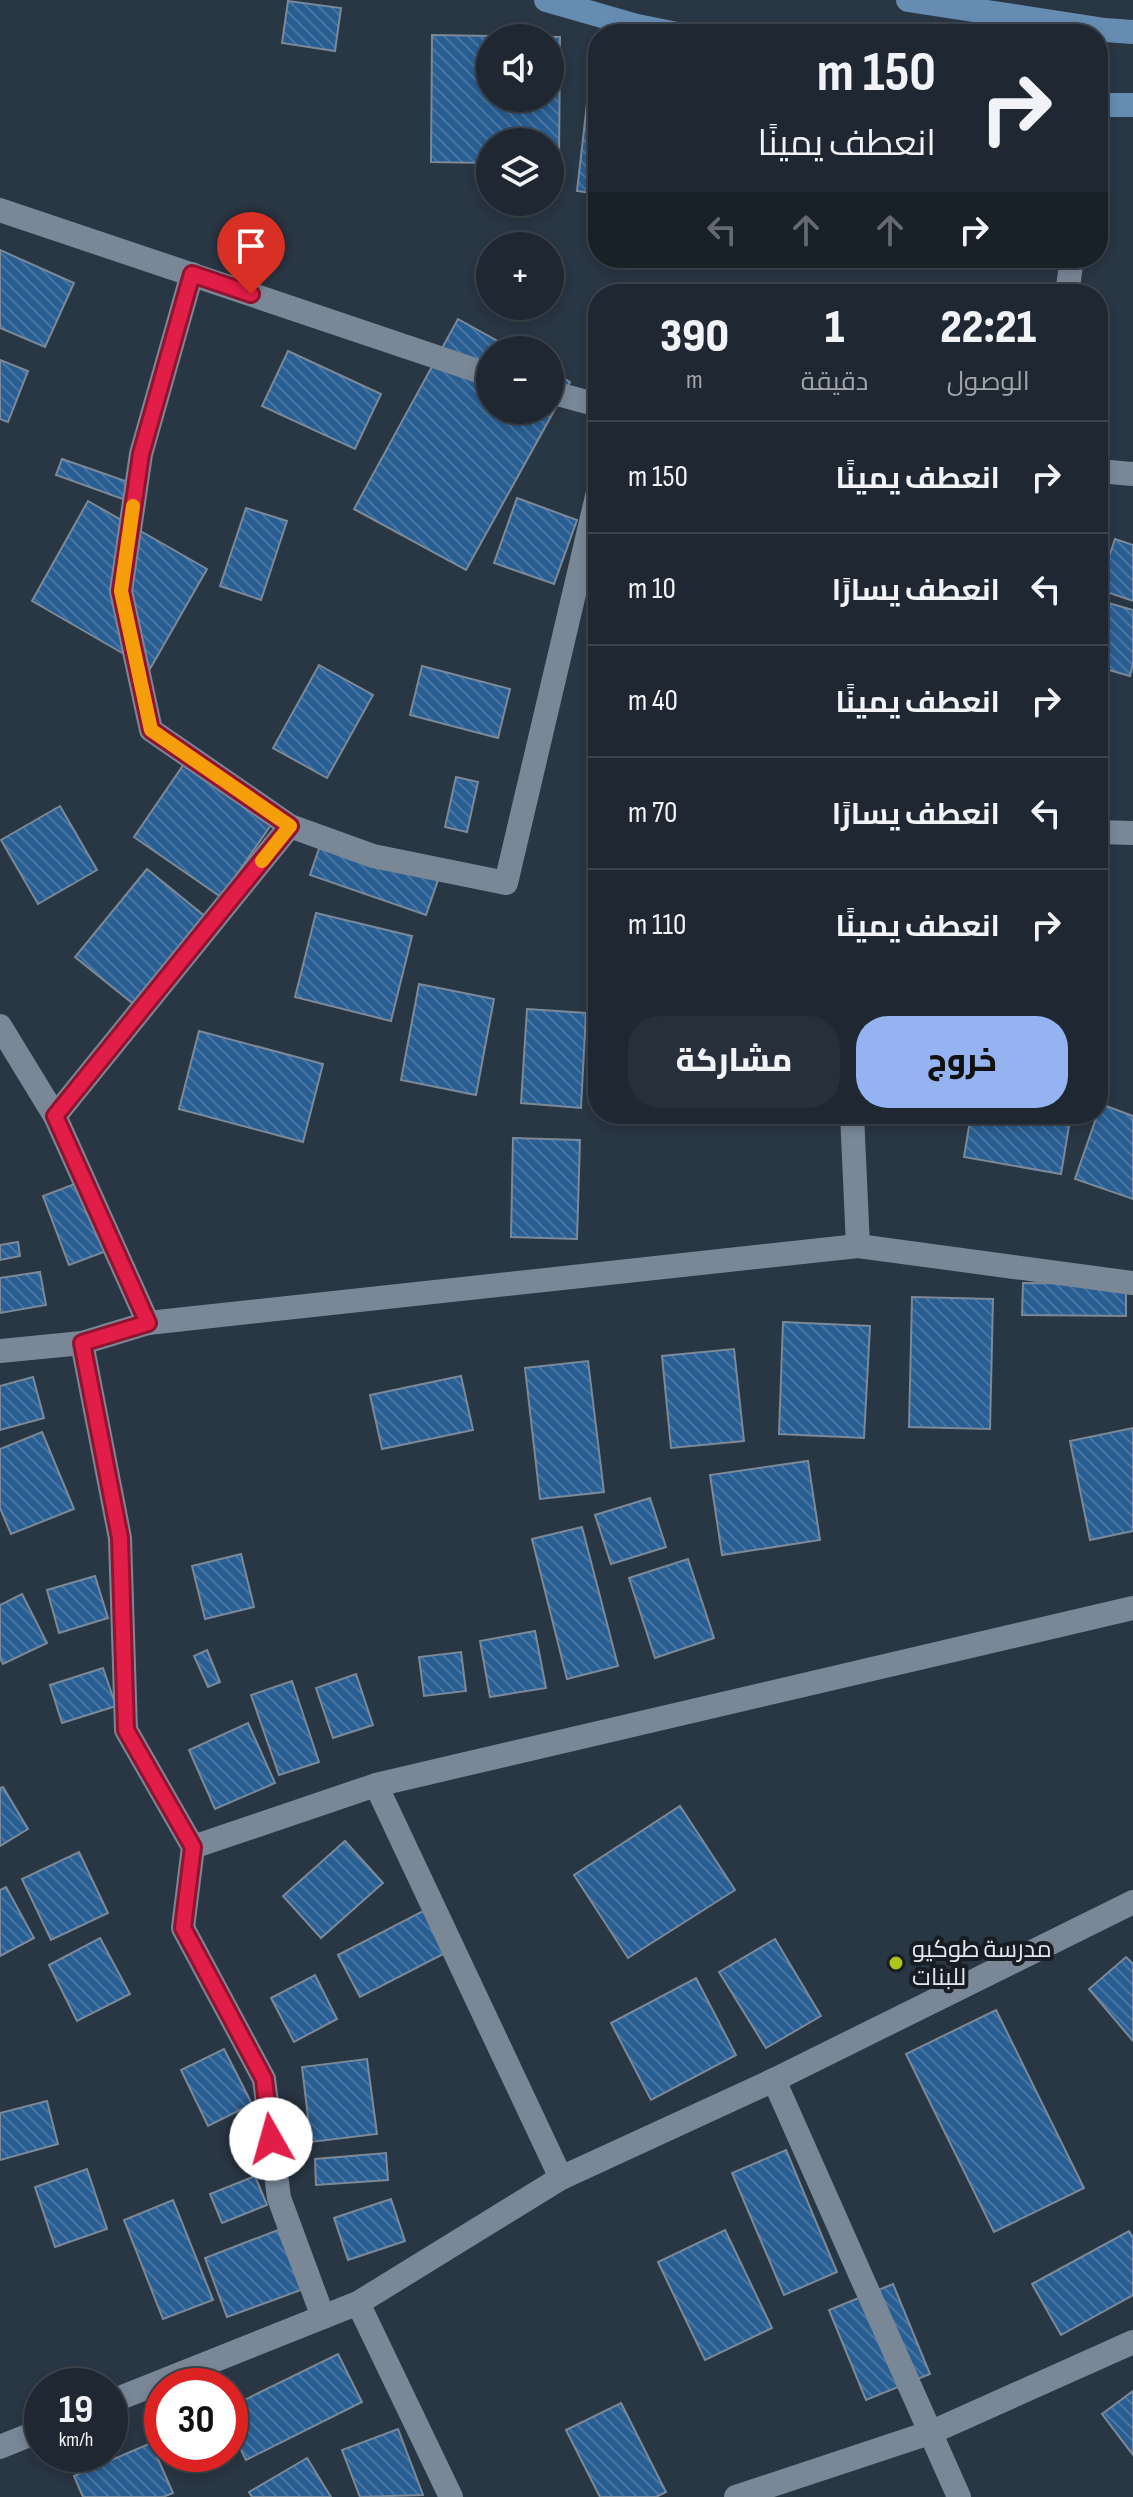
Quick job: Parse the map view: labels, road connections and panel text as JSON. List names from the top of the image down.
{
  "places": ["مدرسة طوكيو للبنات"],
  "page": {
    "map_buttons": ["+", "−"],
    "turn": ["150 m", "انعطف يمينًا"],
    "eta": [
      "22:21",
      "الوصول",
      "1",
      "دقيقة",
      "390",
      "m"
    ],
    "list": [
      {
        "name": "انعطف يمينًا",
        "value": "150 m"
      },
      {
        "name": "انعطف يسارًا",
        "value": "10 m"
      },
      {
        "name": "انعطف يمينًا",
        "value": "40 m"
      },
      {
        "name": "انعطف يسارًا",
        "value": "70 m"
      },
      {
        "name": "انعطف يمينًا",
        "value": "110 m"
      }
    ],
    "buttons": ["خروج", "مشاركة"],
    "speed": "19 km/h",
    "limit": "30"
  }
}
